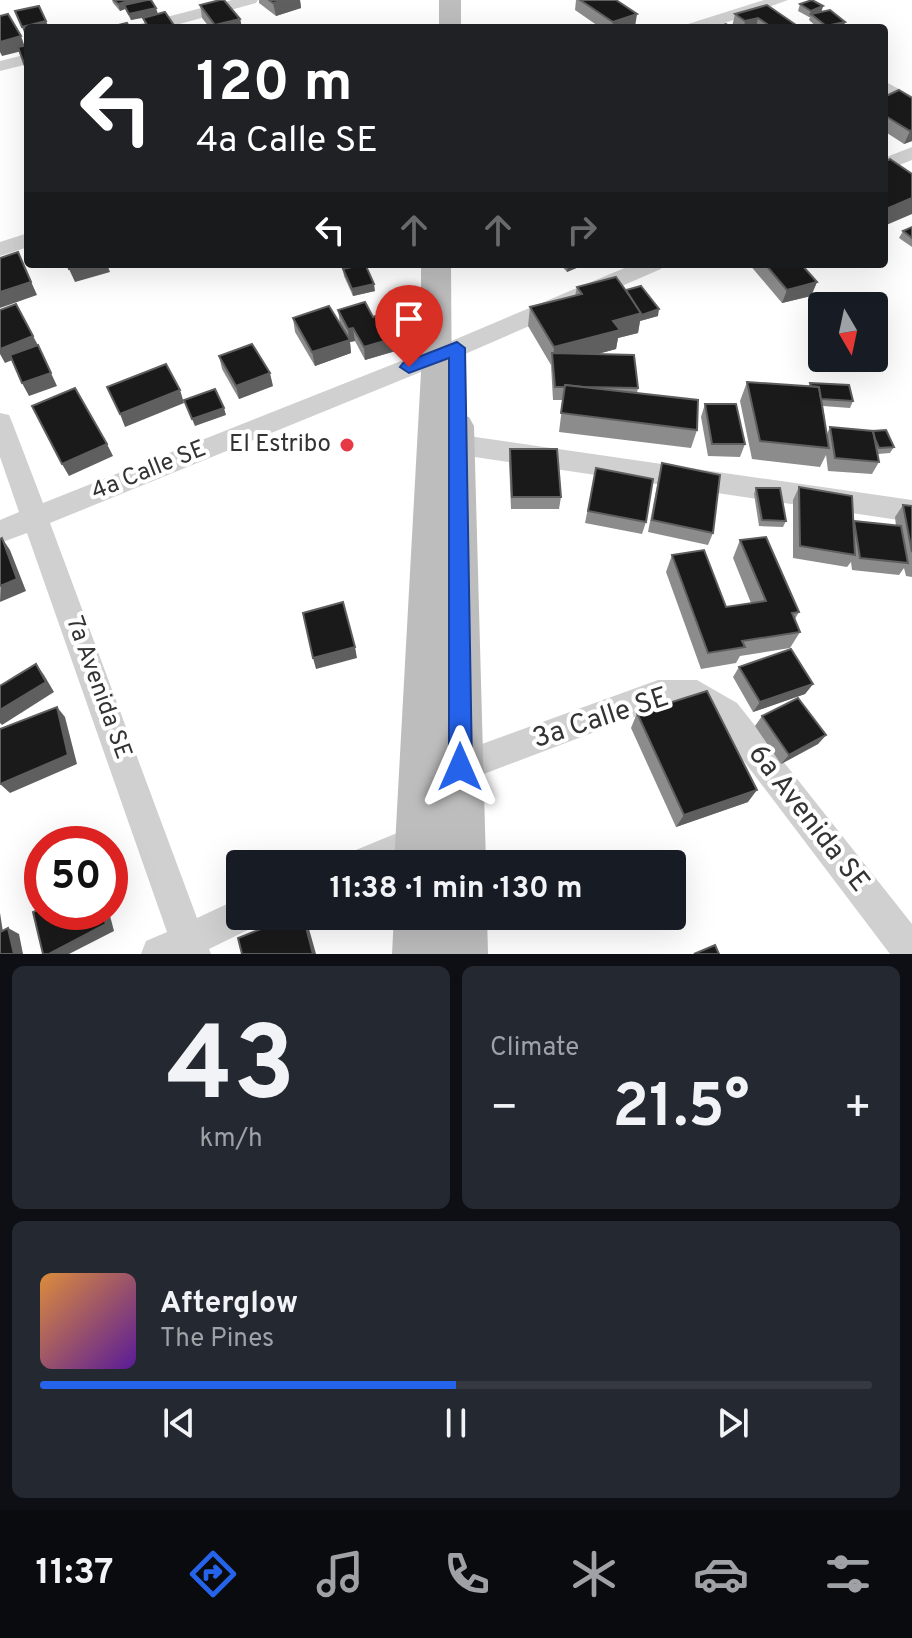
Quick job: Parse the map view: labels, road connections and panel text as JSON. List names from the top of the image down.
{
  "streets": {
    "street": [
      "4a Calle SE",
      "7a Avenida SE",
      "3a Calle SE",
      "6a Avenida SE"
    ]
  },
  "crossings": [
    ["4a Calle SE", "7a Avenida SE"],
    ["3a Calle SE", "6a Avenida SE"]
  ],
  "places": ["El Estribo"],
  "north": "bottom",
  "page": {
    "turn": ["120 m", "4a Calle SE"],
    "limit": "50",
    "trip": "11:38 · 1 min · 130 m",
    "tile": [
      ["43", "km/h"],
      "Climate"
    ],
    "heat": ["−", "21.5°", "+"],
    "song": ["Afterglow", "The Pines"],
    "tabs": "11:37"
  }
}
